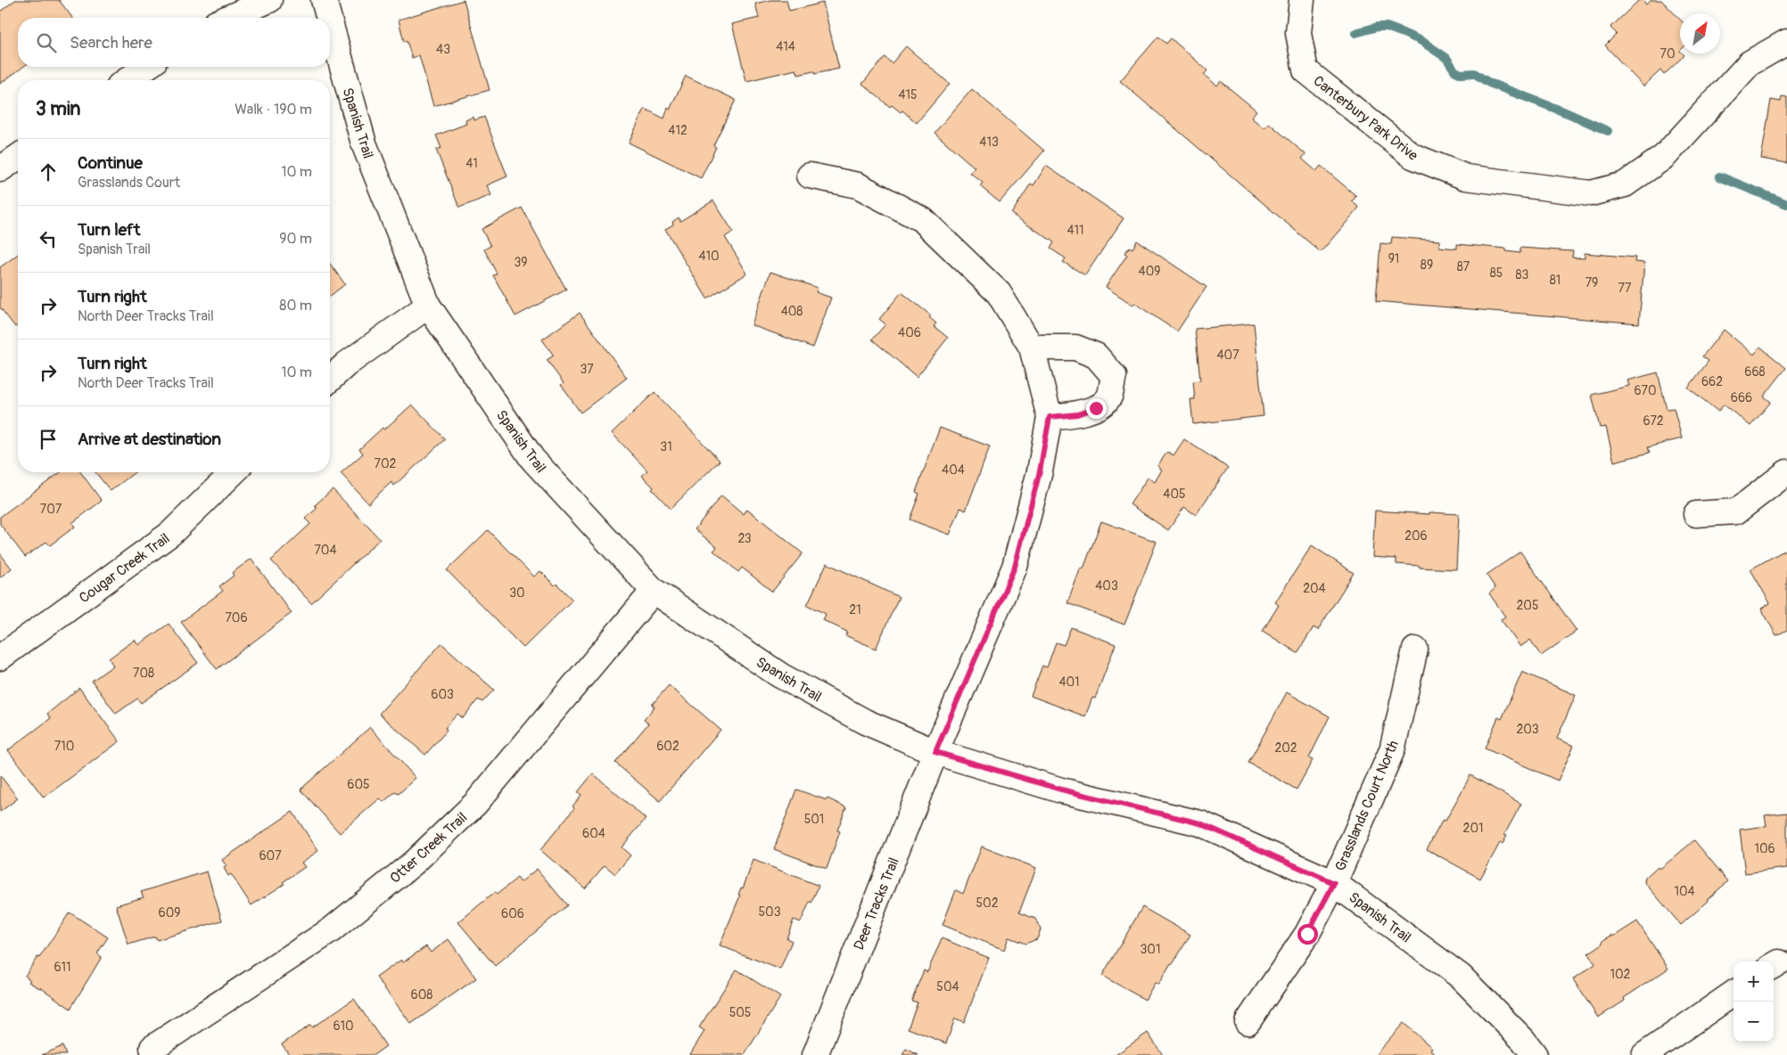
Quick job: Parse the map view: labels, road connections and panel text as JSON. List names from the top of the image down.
{
  "streets": {
    "street": [
      "Canterbury Park Drive",
      "Spanish Trail",
      "Cougar Creek Trail",
      "Grasslands Court North",
      "Otter Creek Trail",
      "Deer Tracks Trail"
    ]
  },
  "crossings": [
    ["Spanish Trail", "Grasslands Court North"],
    ["Spanish Trail", "Otter Creek Trail"],
    ["Spanish Trail", "Deer Tracks Trail"]
  ],
  "house_numbers": [
    "414",
    "43",
    "70",
    "415",
    "412",
    "413",
    "41",
    "411",
    "410",
    "91",
    "39",
    "89",
    "87",
    "409",
    "85",
    "83",
    "81",
    "79",
    "77",
    "408",
    "406",
    "407",
    "37",
    "668",
    "662",
    "670",
    "666",
    "672",
    "31",
    "702",
    "404",
    "405",
    "707",
    "206",
    "23",
    "704",
    "403",
    "204",
    "30",
    "205",
    "21",
    "706",
    "708",
    "401",
    "603",
    "203",
    "710",
    "602",
    "202",
    "605",
    "501",
    "201",
    "604",
    "106",
    "607",
    "104",
    "502",
    "503",
    "609",
    "606",
    "301",
    "611",
    "102",
    "504",
    "608",
    "505",
    "610"
  ],
  "north": "top right",
  "page": {
    "search": "Search here",
    "heading": ["3 min", "Walk · 190 m"],
    "list": [
      ["Continue", "Grasslands Court", "10 m"],
      ["Turn left", "Spanish Trail", "90 m"],
      ["Turn right", "North Deer Tracks Trail", "80 m"],
      ["Turn right", "North Deer Tracks Trail", "10 m"],
      "Arrive at destination"
    ],
    "map_buttons": ["+", "−"]
  }
}
